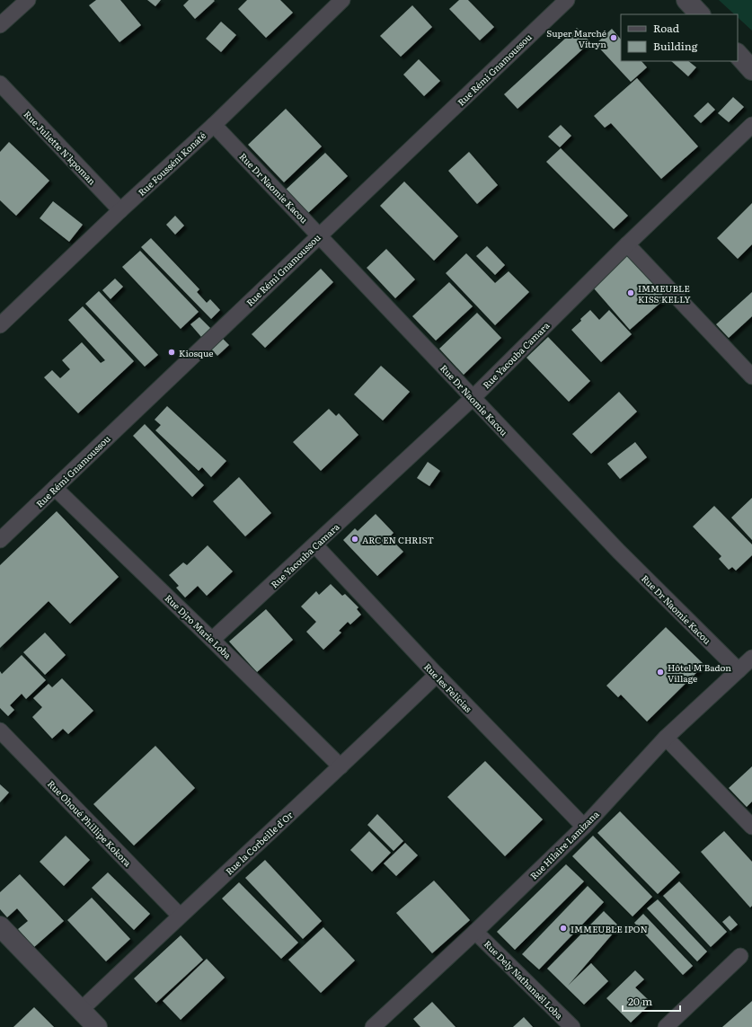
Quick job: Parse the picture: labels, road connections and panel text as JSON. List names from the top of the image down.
{
  "streets": {
    "street": [
      "Rue Rémi Gnamoussou",
      "Rue Juliette N'kpoman",
      "Rue Fousséni Konaté",
      "Rue Dr Naomie Kacou",
      "Rue Yacouba Camara",
      "Rue Djro Marie Loba",
      "Rue les Felicias",
      "Rue Ohoué Phillipe Kokora",
      "Rue la Corbeille d'Or",
      "Rue Hilaire Lamizana",
      "Rue Dely Nathanaël Loba"
    ]
  },
  "crossings": [
    ["Rue Rémi Gnamoussou", "Rue Dr Naomie Kacou"],
    ["Rue Rémi Gnamoussou", "Rue Djro Marie Loba"],
    ["Rue Juliette N'kpoman", "Rue Fousséni Konaté"],
    ["Rue Fousséni Konaté", "Rue Dr Naomie Kacou"],
    ["Rue Dr Naomie Kacou", "Rue Yacouba Camara"],
    ["Rue Dr Naomie Kacou", "Rue Hilaire Lamizana"],
    ["Rue Yacouba Camara", "Rue Djro Marie Loba"],
    ["Rue Yacouba Camara", "Rue les Felicias"],
    ["Rue Djro Marie Loba", "Rue la Corbeille d'Or"],
    ["Rue les Felicias", "Rue la Corbeille d'Or"],
    ["Rue les Felicias", "Rue Hilaire Lamizana"],
    ["Rue Ohoué Phillipe Kokora", "Rue la Corbeille d'Or"],
    ["Rue Hilaire Lamizana", "Rue Dely Nathanaël Loba"]
  ],
  "places": [
    "Super Marché Vitryn",
    "IMMEUBLE KISS'KELLY",
    "Kiosque",
    "ARC EN CHRIST",
    "Hôtel M'Badon Village",
    "IMMEUBLE IPON"
  ],
  "legend": ["Road", "Building"],
  "scale_bar": "20 m"
}
